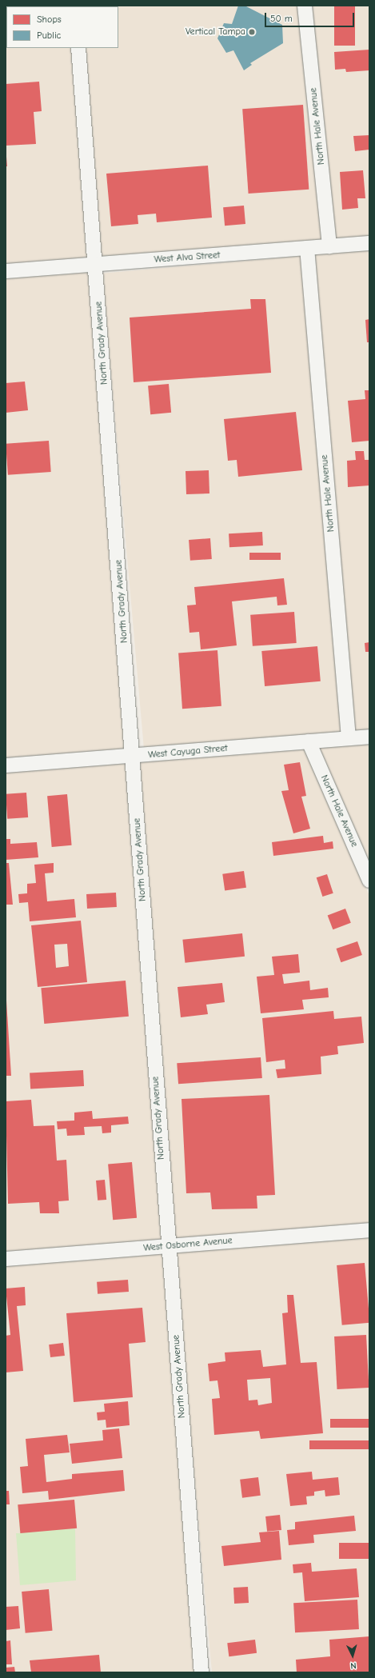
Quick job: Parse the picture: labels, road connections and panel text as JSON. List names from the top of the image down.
{
  "streets": {
    "street": [
      "North Hale Avenue",
      "West Alva Street",
      "North Grady Avenue",
      "West Cayuga Street",
      "West Osborne Avenue"
    ]
  },
  "crossings": [
    ["North Hale Avenue", "West Alva Street"],
    ["North Hale Avenue", "West Cayuga Street"],
    ["West Alva Street", "North Grady Avenue"],
    ["North Grady Avenue", "West Cayuga Street"],
    ["North Grady Avenue", "West Osborne Avenue"]
  ],
  "places": ["Vertical Tampa"],
  "legend": ["Shops", "Public"],
  "scale_bar": "50 m",
  "north": "bottom"
}
